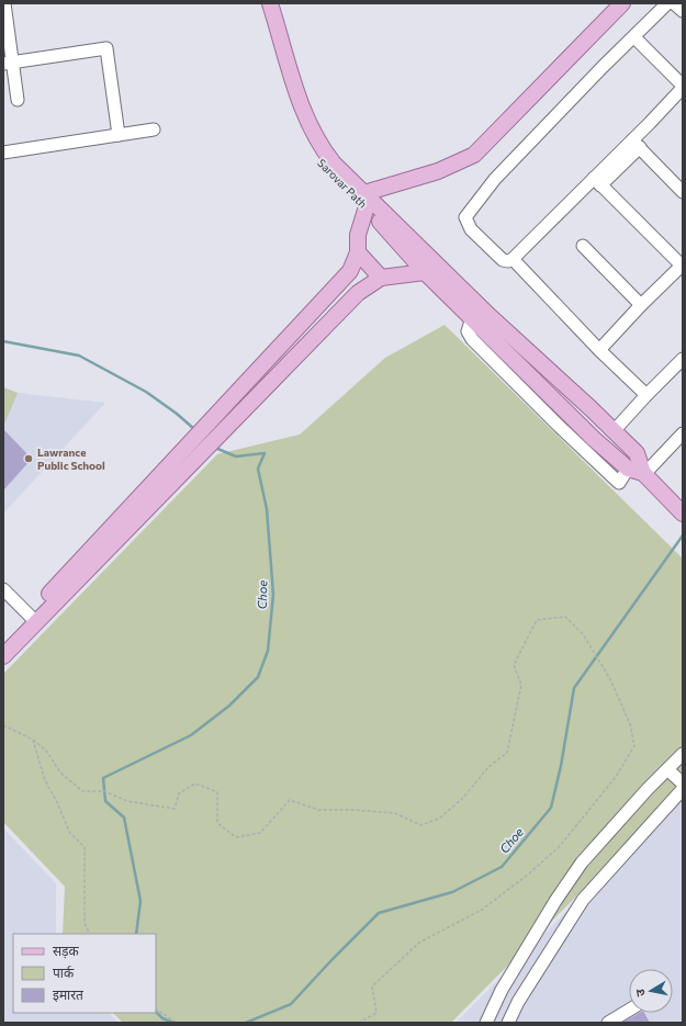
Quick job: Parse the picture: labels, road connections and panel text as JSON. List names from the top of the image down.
{
  "streets": {
    "main road": ["Sarovar Path"]
  },
  "water": ["Choe"],
  "places": ["Lawrance Public School"],
  "legend": ["सड़क", "पार्क", "इमारत"],
  "north": "left"
}
